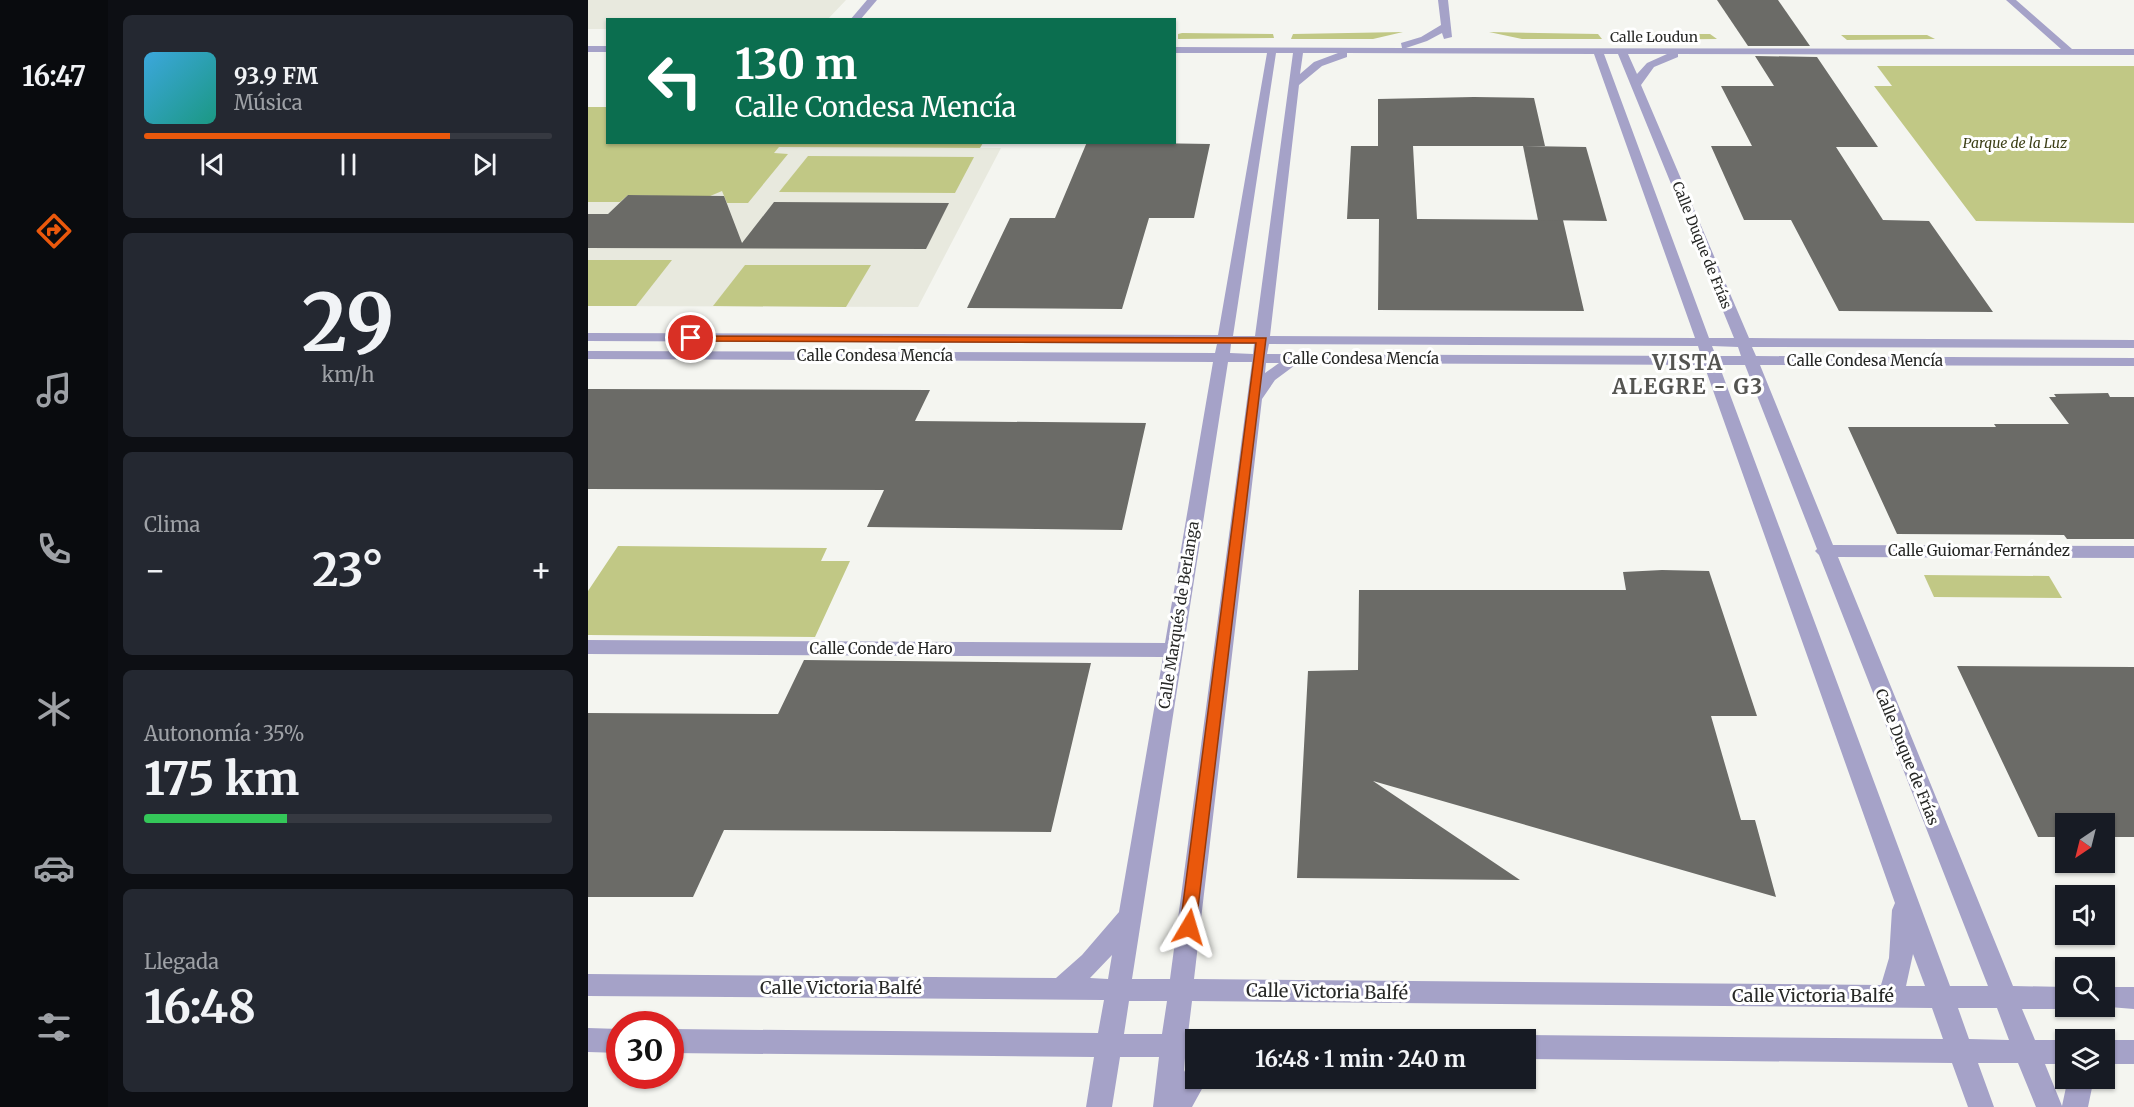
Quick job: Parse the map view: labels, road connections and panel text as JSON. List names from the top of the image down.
{
  "streets": {
    "street": [
      "Calle Loudun",
      "Calle Duque de Frías",
      "Calle Condesa Mencía",
      "Calle Guiomar Fernández",
      "Calle Marqués de Berlanga",
      "Calle Conde de Haro",
      "Calle Victoria Balfé"
    ]
  },
  "crossings": [
    ["Calle Loudun", "Calle Duque de Frías"],
    ["Calle Loudun", "Calle Marqués de Berlanga"],
    ["Calle Duque de Frías", "Calle Condesa Mencía"],
    ["Calle Duque de Frías", "Calle Guiomar Fernández"],
    ["Calle Duque de Frías", "Calle Victoria Balfé"],
    ["Calle Condesa Mencía", "Calle Marqués de Berlanga"],
    ["Calle Marqués de Berlanga", "Calle Conde de Haro"],
    ["Calle Marqués de Berlanga", "Calle Victoria Balfé"]
  ],
  "districts": ["VISTA ALEGRE - G3"],
  "parks": ["Parque de la Luz"],
  "north": "bottom left",
  "page": {
    "tabs": "16:47",
    "turn": ["130 m", "Calle Condesa Mencía"],
    "song": ["93.9 FM", "Música"],
    "tile": [
      ["29", "km/h"],
      "Clima",
      ["Autonomía · 35%", "175 km"],
      ["Llegada", "16:48"]
    ],
    "heat": ["−", "23°", "+"],
    "limit": "30",
    "trip": "16:48 · 1 min · 240 m"
  }
}
